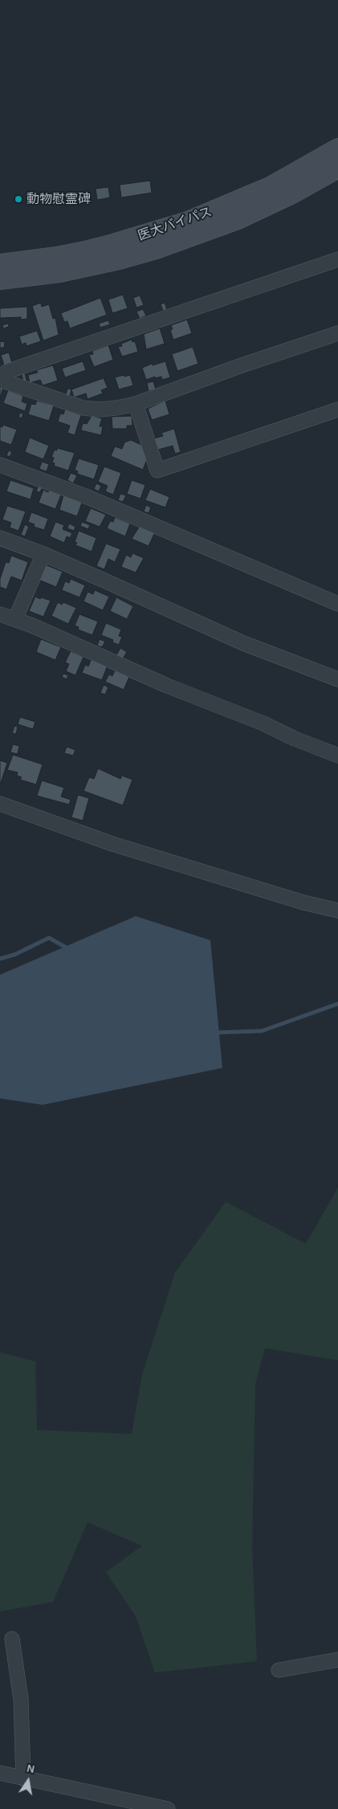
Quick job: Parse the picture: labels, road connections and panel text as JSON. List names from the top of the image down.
{
  "streets": {
    "main road": ["医大バイパス"]
  },
  "places": ["動物慰霊碑"],
  "north": "top"
}
